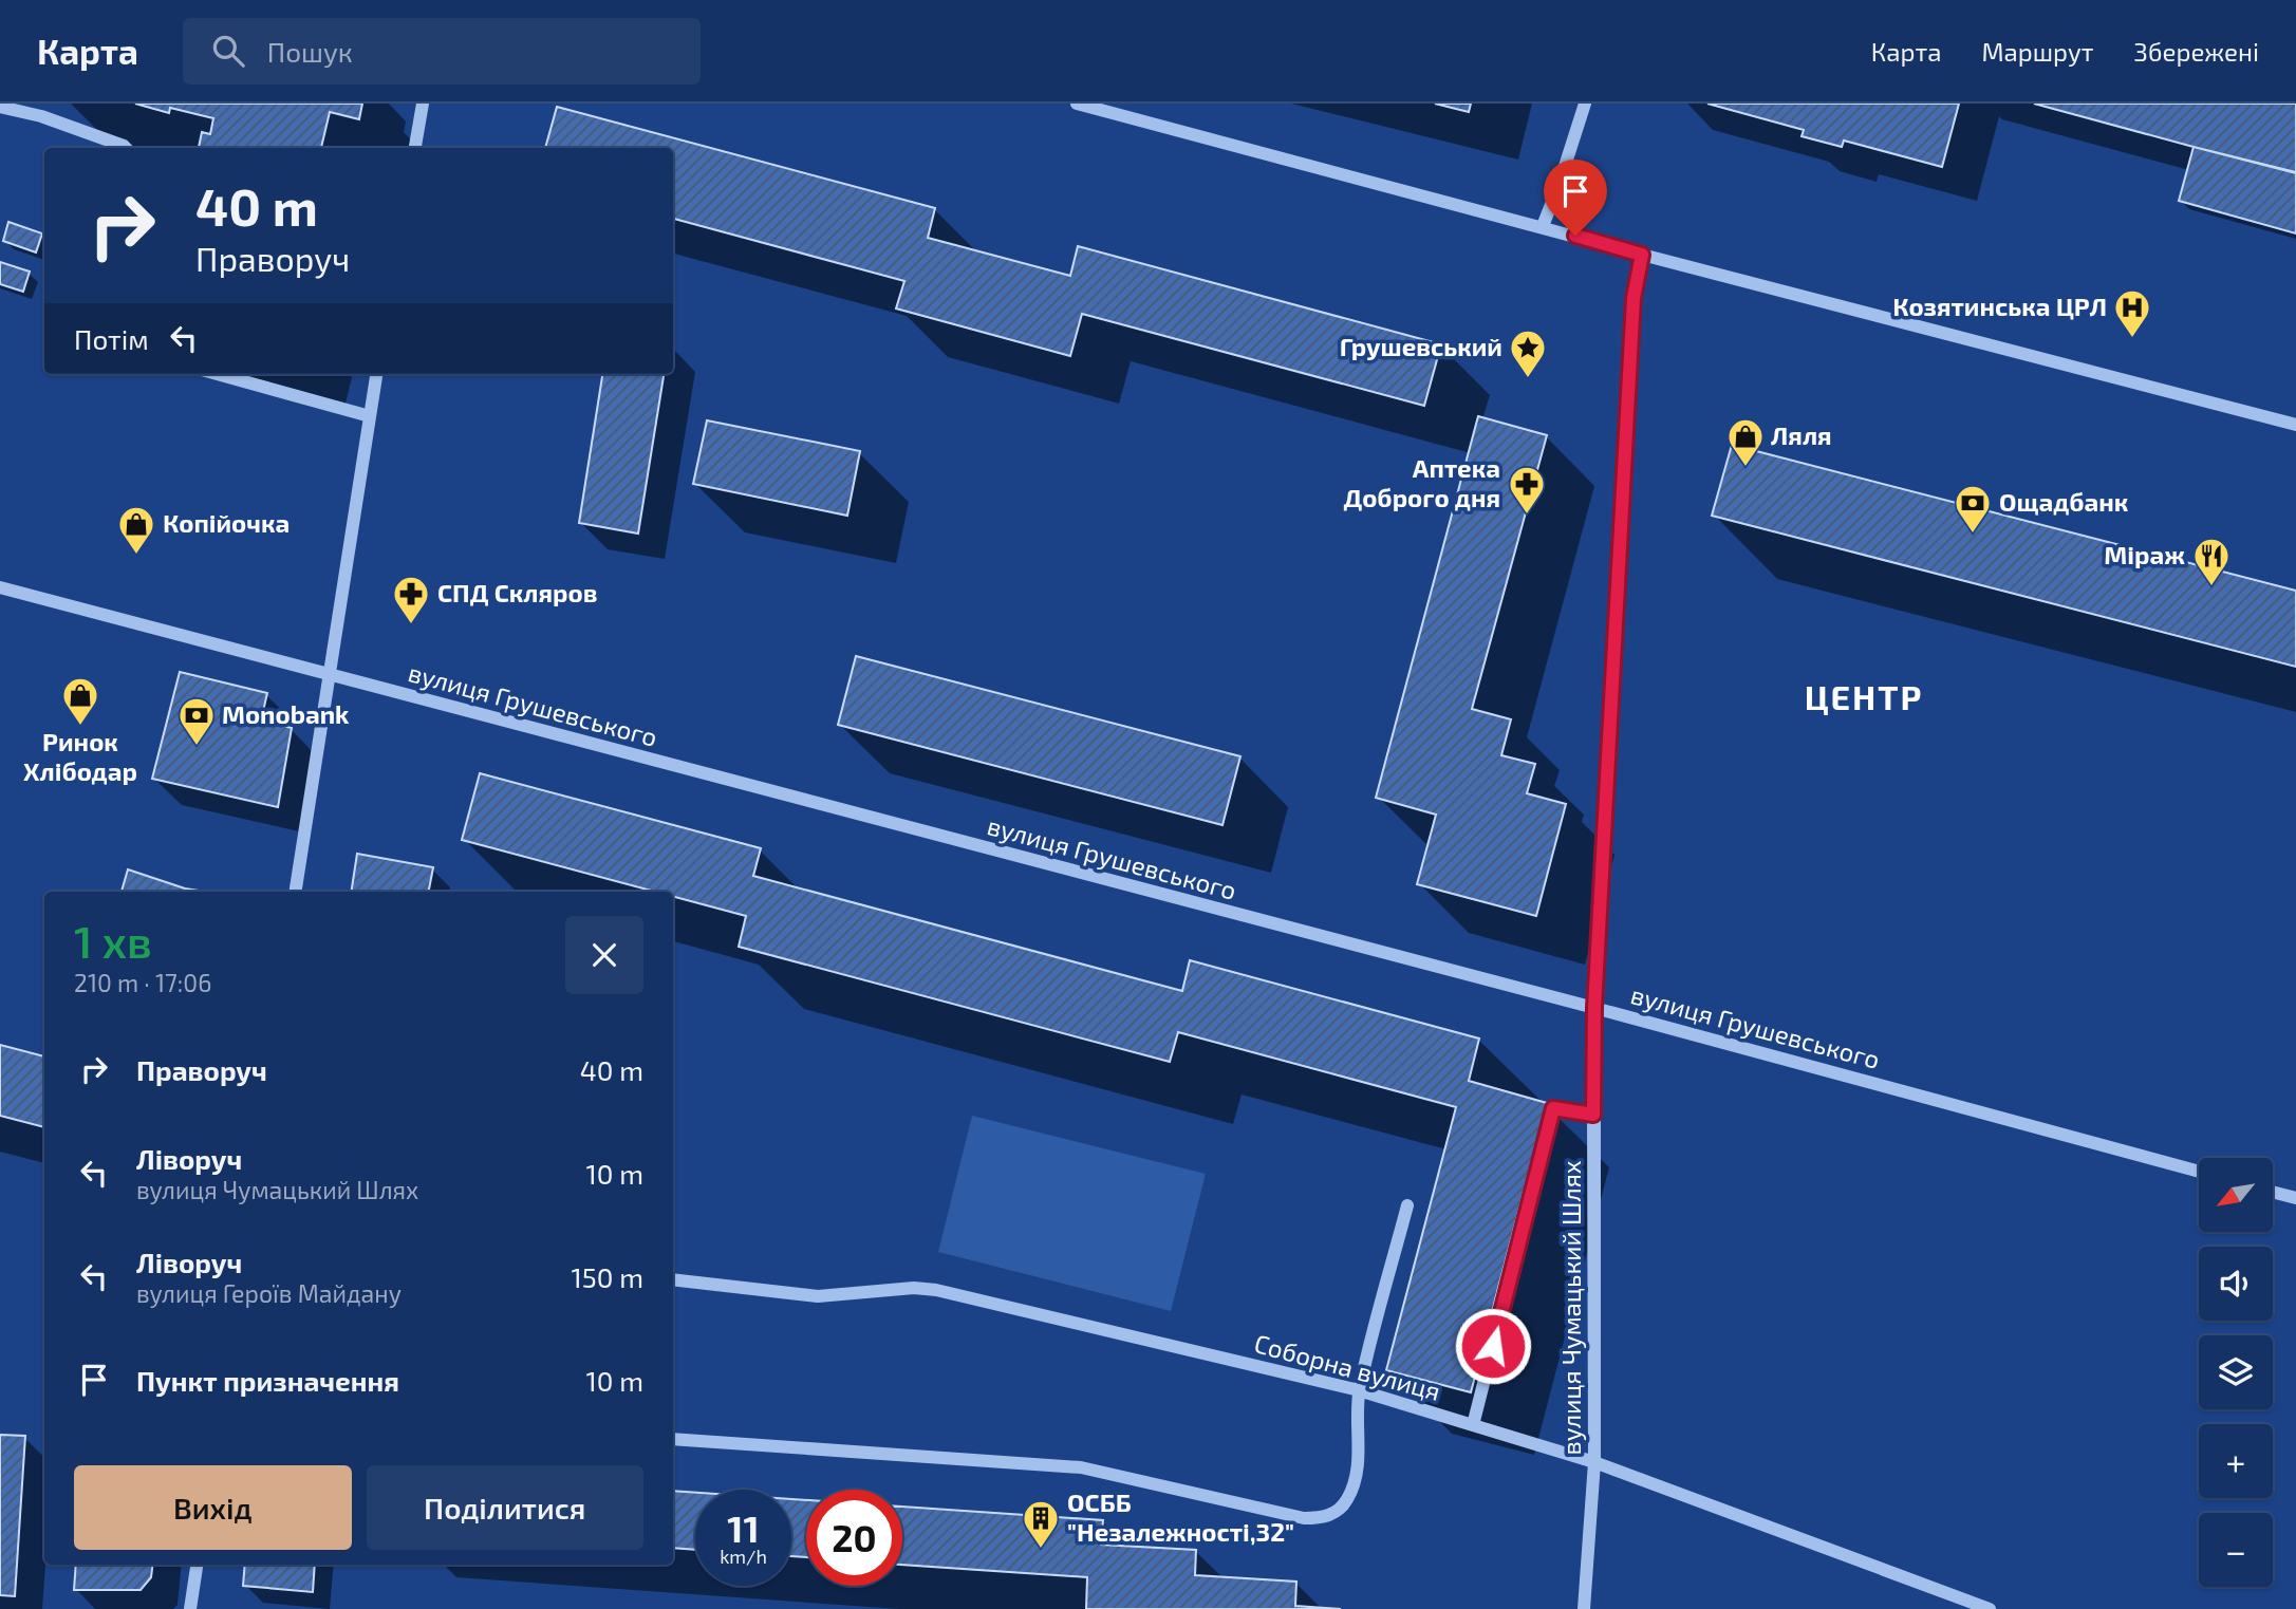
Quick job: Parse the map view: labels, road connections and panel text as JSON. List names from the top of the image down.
{
  "streets": {
    "street": ["вулиця Грушевського", "вулиця Чумацький Шлях", "Соборна вулиця"]
  },
  "crossings": [
    ["вулиця Чумацький Шлях", "Соборна вулиця"]
  ],
  "districts": ["ЦЕНТР"],
  "places": {
    "hospital": ["Козятинська ЦРЛ"],
    "place": ["Грушевський"],
    "shop": ["Ляля", "Копійочка", "Ринок Хлібодар"],
    "pharmacy": ["Аптека Доброго дня", "СПД Скляров"],
    "bank": ["Ощадбанк", "Monobank"],
    "restaurant": ["Міраж"],
    "building": ["ОСББ \"Незалежності,32\""]
  },
  "north": "bottom left",
  "page": {
    "header": "Карта",
    "search": "Пошук",
    "nav": ["Карта", "Маршрут", "Збережені"],
    "turn": ["40 m", "Праворуч"],
    "then": "Потім",
    "heading": ["1 хв", "210 m · 17:06"],
    "list": [
      {
        "name": "Праворуч",
        "value": "40 m"
      },
      {
        "name": "Ліворуч",
        "note": "вулиця Чумацький Шлях",
        "value": "10 m"
      },
      {
        "name": "Ліворуч",
        "note": "вулиця Героїв Майдану",
        "value": "150 m"
      },
      {
        "name": "Пункт призначення",
        "value": "10 m"
      }
    ],
    "map_buttons": ["+", "−"],
    "buttons": ["Вихід", "Поділитися"],
    "speed": "11 km/h",
    "limit": "20"
  }
}
